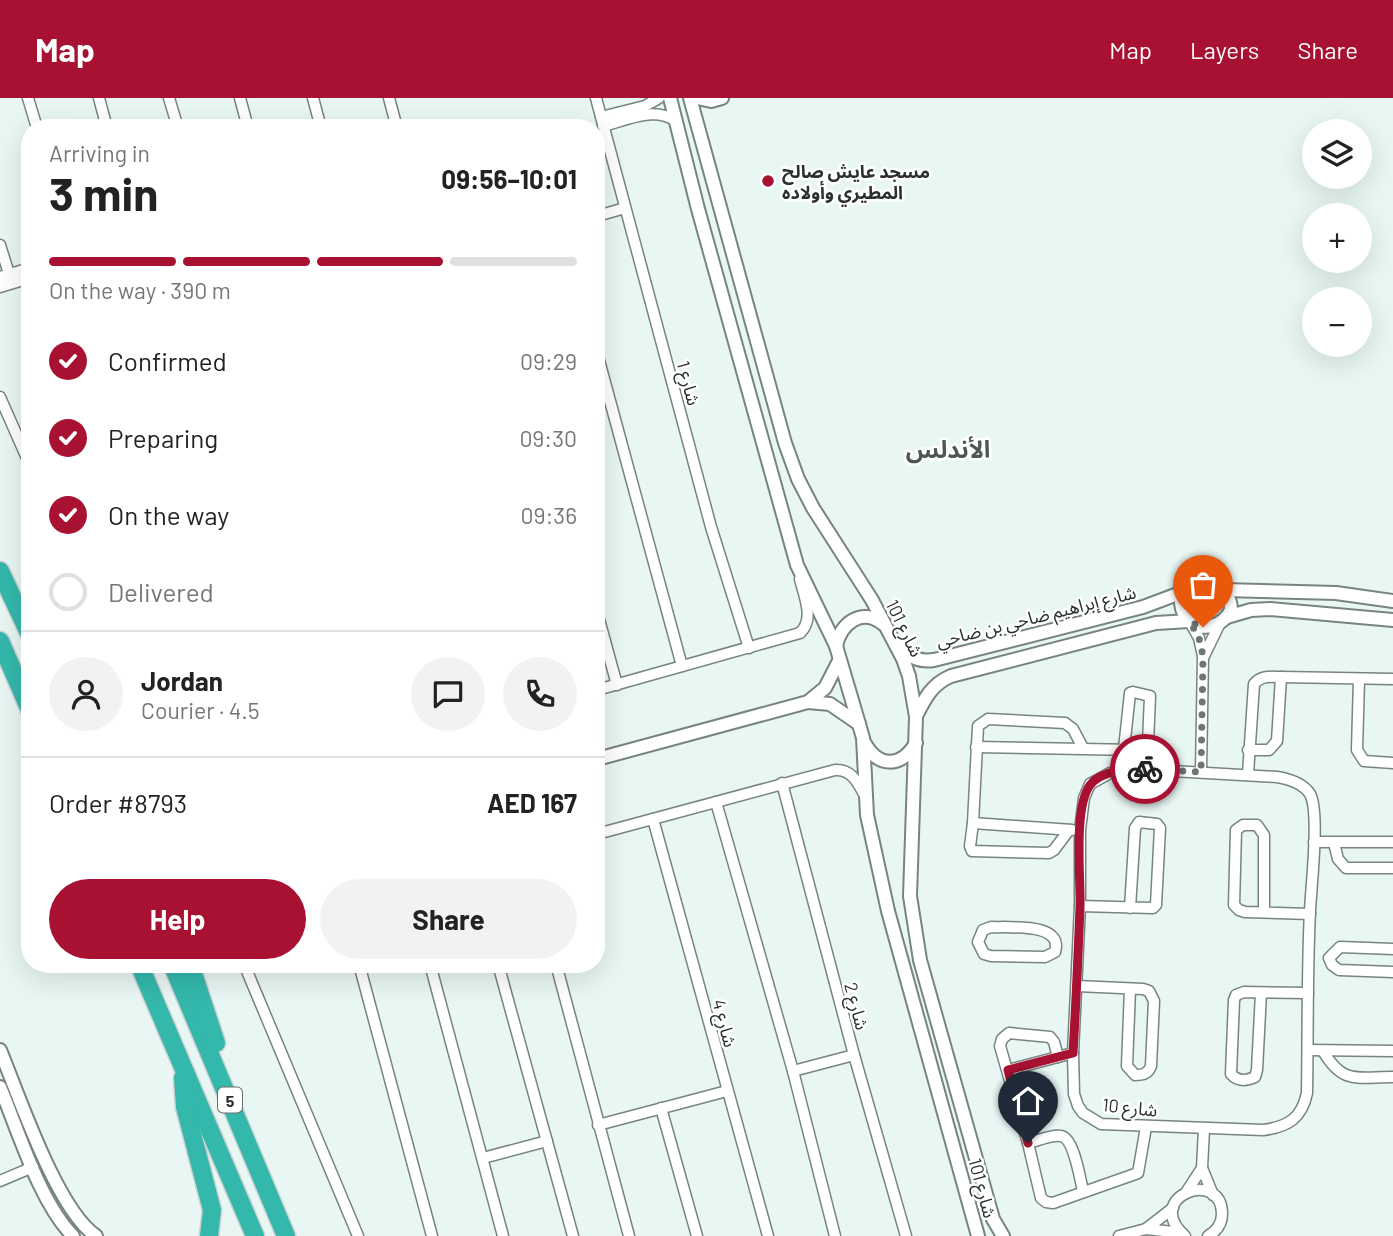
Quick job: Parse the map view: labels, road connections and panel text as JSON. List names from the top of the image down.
{
  "streets": {
    "highway": ["5"],
    "street": [
      "شارع 1",
      "شارع إبراهيم ضاحي بن ضاحي",
      "شارع 101",
      "شارع 2",
      "شارع 4",
      "شارع 10"
    ]
  },
  "crossings": [
    ["شارع إبراهيم ضاحي بن ضاحي", "شارع 101"]
  ],
  "districts": ["الأندلس"],
  "places": ["مسجد عايش صالح المطيري وأولاده"],
  "page": {
    "header": "Map",
    "nav": ["Map", "Layers", "Share"],
    "map_buttons": ["+", "−"],
    "heading": ["3 min", "Arriving in", "09:56–10:01"],
    "panel": [
      "Jordan",
      "Courier · 4.5",
      "Order #8793",
      "AED 167"
    ],
    "bar": "On the way · 390 m",
    "list": [
      ["Confirmed", "09:29"],
      ["Preparing", "09:30"],
      ["On the way", "09:36"],
      "Delivered"
    ],
    "buttons": ["Help", "Share"]
  }
}
